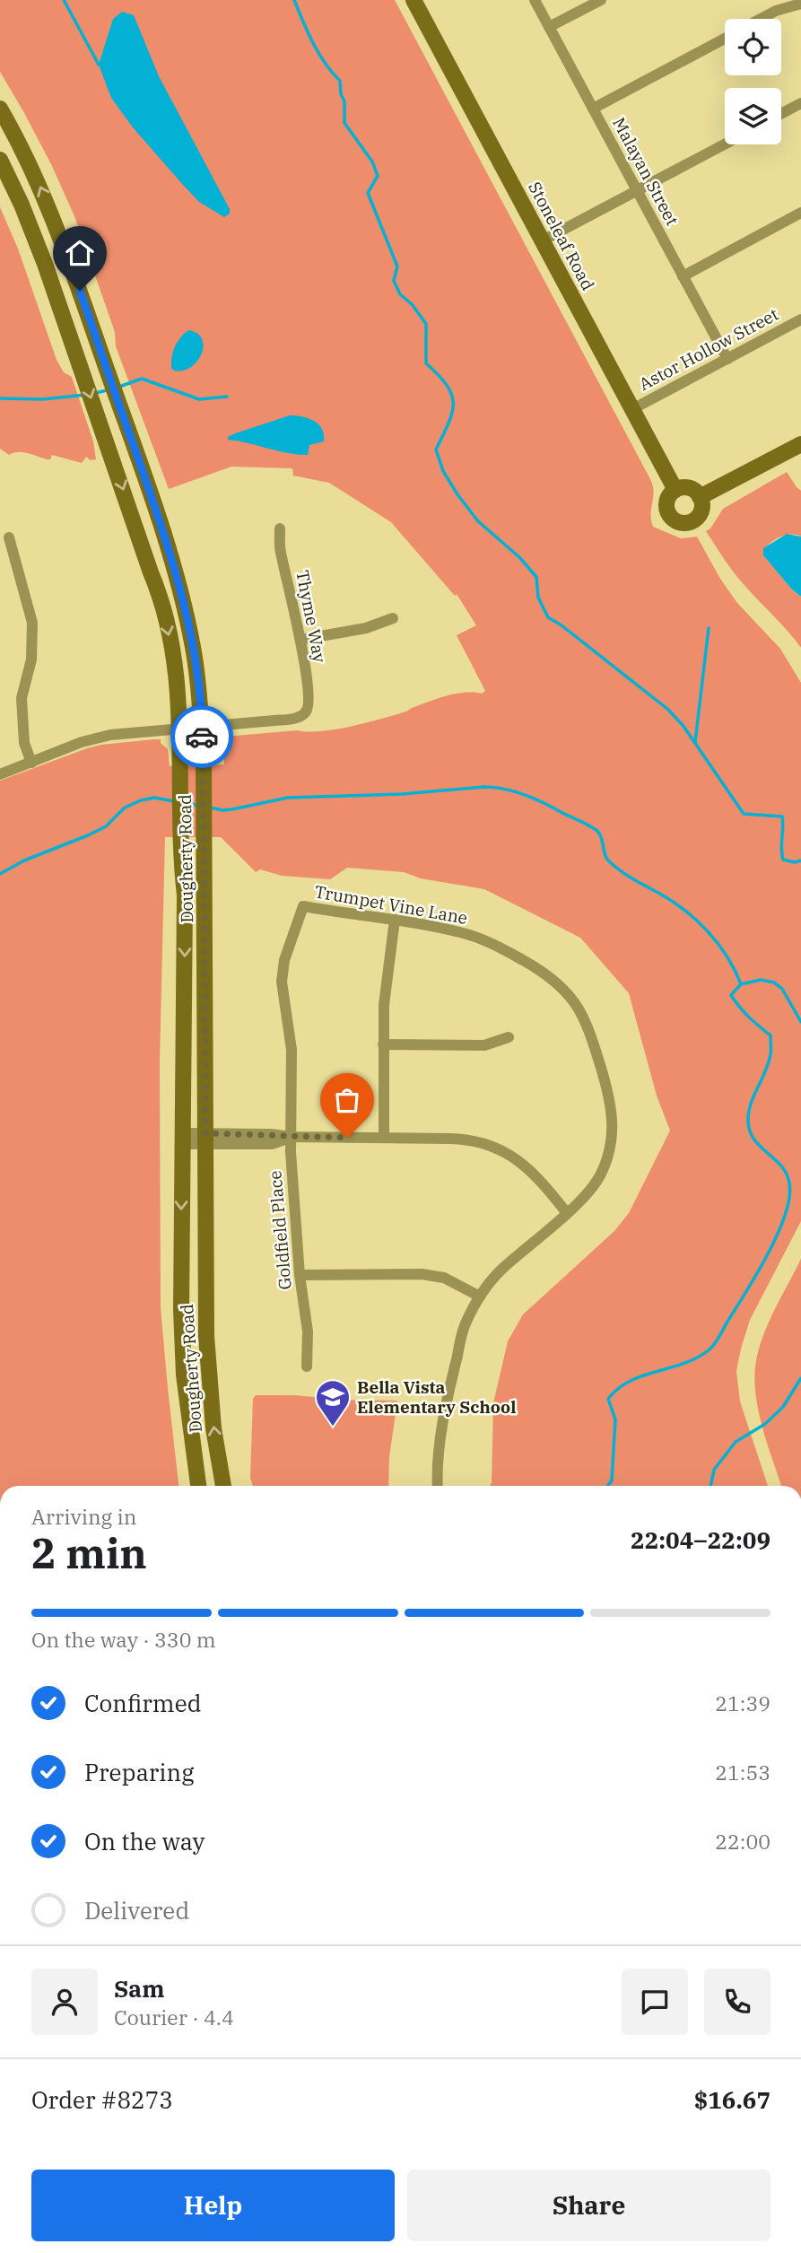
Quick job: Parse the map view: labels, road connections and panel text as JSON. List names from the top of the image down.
{
  "streets": {
    "main road": ["Stoneleaf Road", "Dougherty Road"],
    "street": [
      "Malayan Street",
      "Astor Hollow Street",
      "Thyme Way",
      "Trumpet Vine Lane",
      "Goldfield Place"
    ]
  },
  "crossings": [
    ["Malayan Street", "Astor Hollow Street"],
    ["Stoneleaf Road", "Astor Hollow Street"],
    ["Thyme Way", "Dougherty Road"],
    ["Trumpet Vine Lane", "Goldfield Place"]
  ],
  "places": {
    "school or university": ["Bella Vista Elementary School"]
  },
  "page": {
    "heading": ["2 min", "Arriving in", "22:04–22:09"],
    "panel": [
      "Sam",
      "Courier · 4.4",
      "Order #8273",
      "$16.67"
    ],
    "bar": "On the way · 330 m",
    "list": [
      ["Confirmed", "21:39"],
      ["Preparing", "21:53"],
      ["On the way", "22:00"],
      "Delivered"
    ],
    "buttons": ["Help", "Share"]
  }
}
